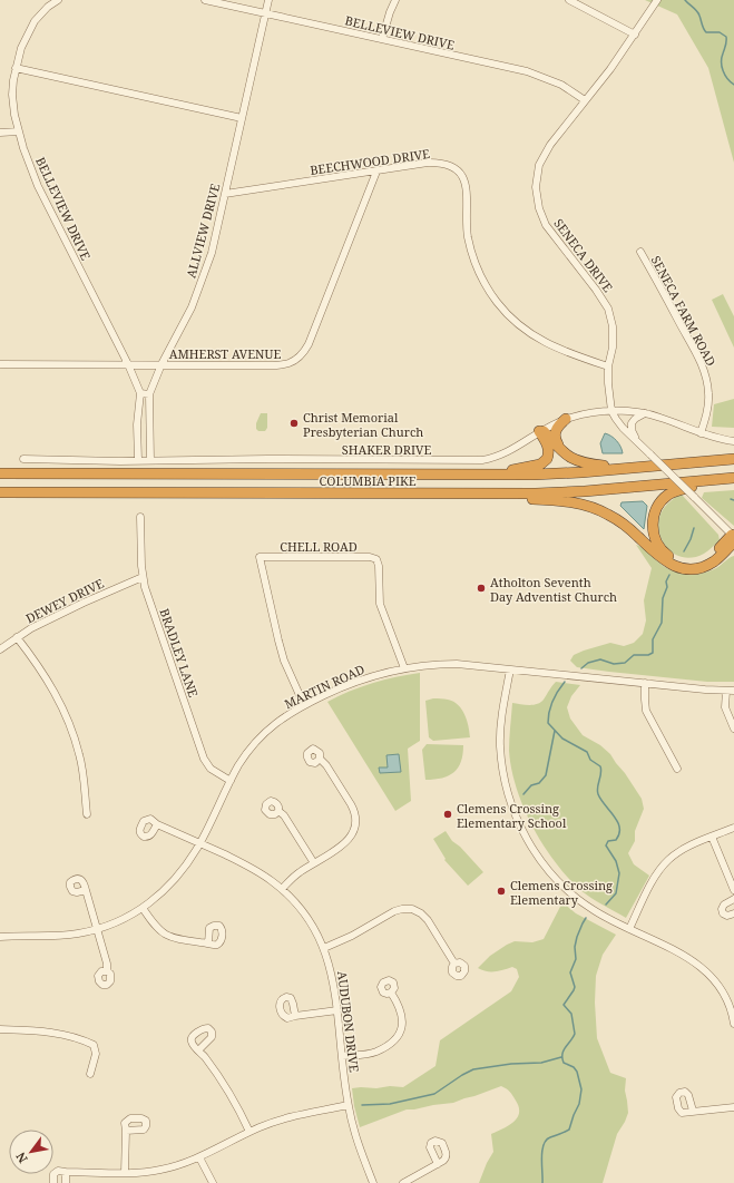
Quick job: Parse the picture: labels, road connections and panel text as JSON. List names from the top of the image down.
{
  "streets": {
    "highway": ["COLUMBIA PIKE"],
    "street": [
      "BELLEVIEW DRIVE",
      "BEECHWOOD DRIVE",
      "ALLVIEW DRIVE",
      "SENECA DRIVE",
      "SENECA FARM ROAD",
      "AMHERST AVENUE",
      "SHAKER DRIVE",
      "CHELL ROAD",
      "DEWEY DRIVE",
      "BRADLEY LANE",
      "MARTIN ROAD",
      "AUDUBON DRIVE"
    ]
  },
  "crossings": [
    ["BELLEVIEW DRIVE", "ALLVIEW DRIVE"],
    ["BELLEVIEW DRIVE", "SENECA DRIVE"],
    ["BELLEVIEW DRIVE", "AMHERST AVENUE"],
    ["BEECHWOOD DRIVE", "ALLVIEW DRIVE"],
    ["BEECHWOOD DRIVE", "SENECA DRIVE"],
    ["BEECHWOOD DRIVE", "AMHERST AVENUE"],
    ["ALLVIEW DRIVE", "AMHERST AVENUE"],
    ["ALLVIEW DRIVE", "SHAKER DRIVE"],
    ["SENECA DRIVE", "SHAKER DRIVE"],
    ["SENECA FARM ROAD", "SHAKER DRIVE"],
    ["CHELL ROAD", "MARTIN ROAD"],
    ["DEWEY DRIVE", "BRADLEY LANE"],
    ["BRADLEY LANE", "MARTIN ROAD"],
    ["MARTIN ROAD", "AUDUBON DRIVE"]
  ],
  "places": [
    "Christ Memorial Presbyterian Church",
    "Atholton Seventh Day Adventist Church",
    "Clemens Crossing Elementary School",
    "Clemens Crossing Elementary"
  ],
  "north": "bottom left"
}
